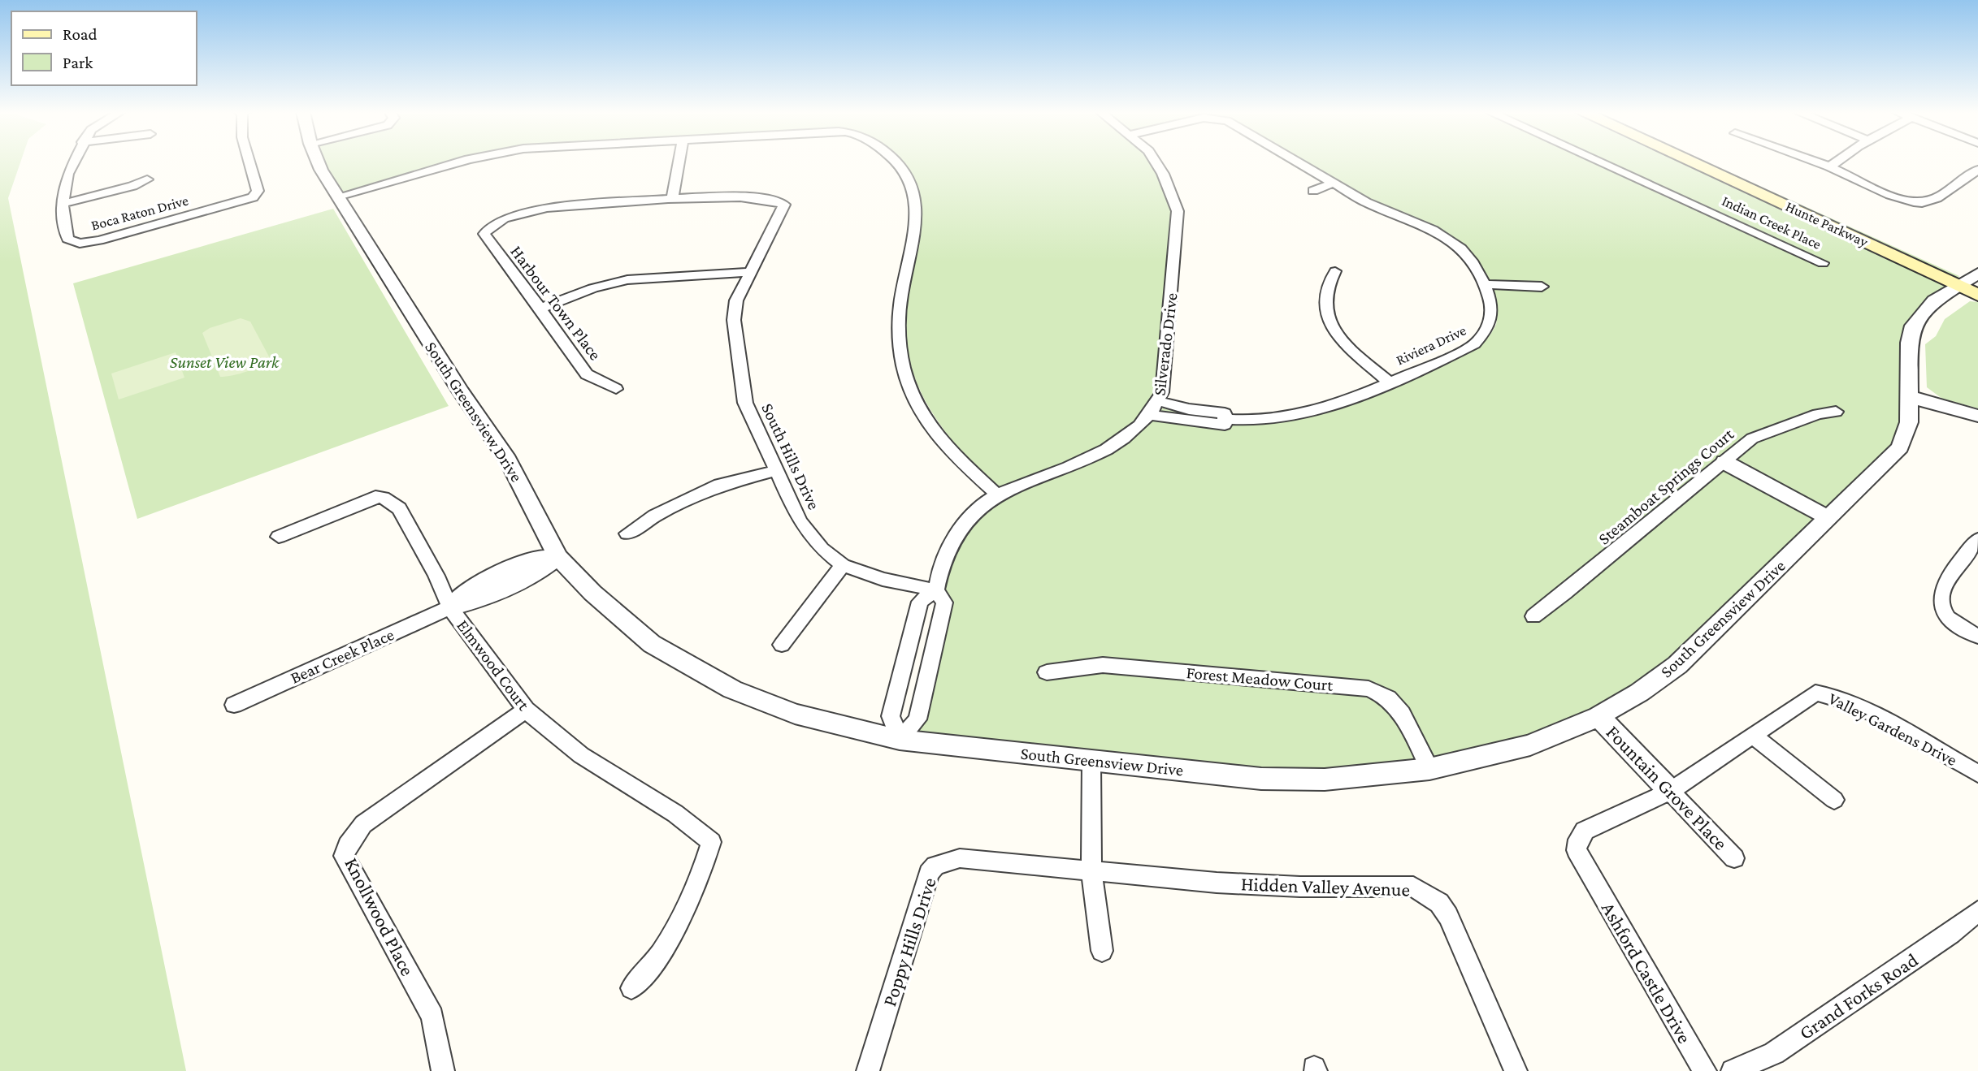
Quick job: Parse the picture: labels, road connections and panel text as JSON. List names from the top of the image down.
{
  "streets": {
    "main road": ["Hunte Parkway"],
    "street": [
      "Boca Raton Drive",
      "Indian Creek Place",
      "Harbour Town Place",
      "Silverado Drive",
      "Riviera Drive",
      "South Greensview Drive",
      "South Hills Drive",
      "Steamboat Springs Court",
      "Bear Creek Place",
      "Elmwood Court",
      "Forest Meadow Court",
      "Valley Gardens Drive",
      "Fountain Grove Place",
      "Hidden Valley Avenue",
      "Knollwood Place",
      "Poppy Hills Drive",
      "Ashford Castle Drive",
      "Grand Forks Road"
    ]
  },
  "crossings": [
    ["Hunte Parkway", "South Greensview Drive"],
    ["Harbour Town Place", "South Hills Drive"],
    ["Silverado Drive", "South Greensview Drive"],
    ["Silverado Drive", "South Hills Drive"],
    ["South Greensview Drive", "Bear Creek Place"],
    ["South Greensview Drive", "Forest Meadow Court"],
    ["South Greensview Drive", "Fountain Grove Place"],
    ["Bear Creek Place", "Elmwood Court"],
    ["Elmwood Court", "Knollwood Place"],
    ["Valley Gardens Drive", "Fountain Grove Place"],
    ["Valley Gardens Drive", "Ashford Castle Drive"],
    ["Hidden Valley Avenue", "Poppy Hills Drive"]
  ],
  "parks": ["Sunset View Park"],
  "legend": ["Road", "Park"]
}
